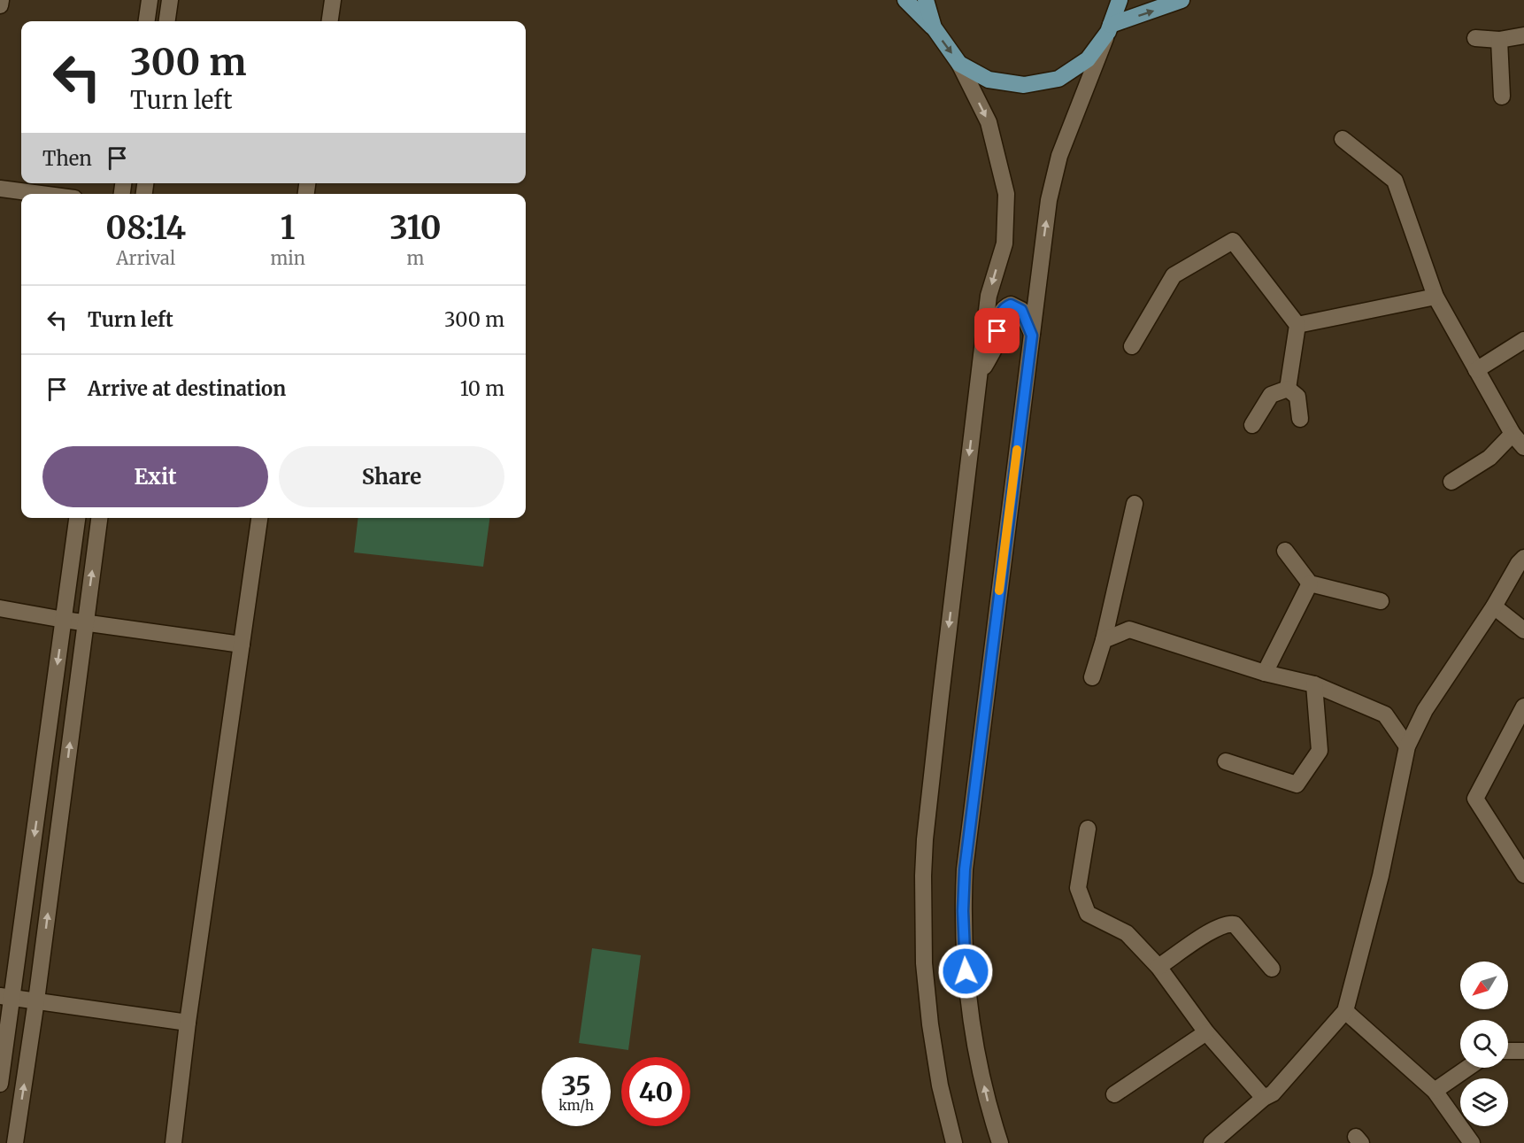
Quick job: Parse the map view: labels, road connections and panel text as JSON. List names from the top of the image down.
{
  "north": "bottom left",
  "page": {
    "turn": ["300 m", "Turn left"],
    "then": "Then",
    "eta": [
      "08:14",
      "Arrival",
      "1",
      "min",
      "310",
      "m"
    ],
    "list": [
      {
        "name": "Turn left",
        "value": "300 m"
      },
      {
        "name": "Arrive at destination",
        "value": "10 m"
      }
    ],
    "buttons": ["Exit", "Share"],
    "speed": "35 km/h",
    "limit": "40"
  }
}
